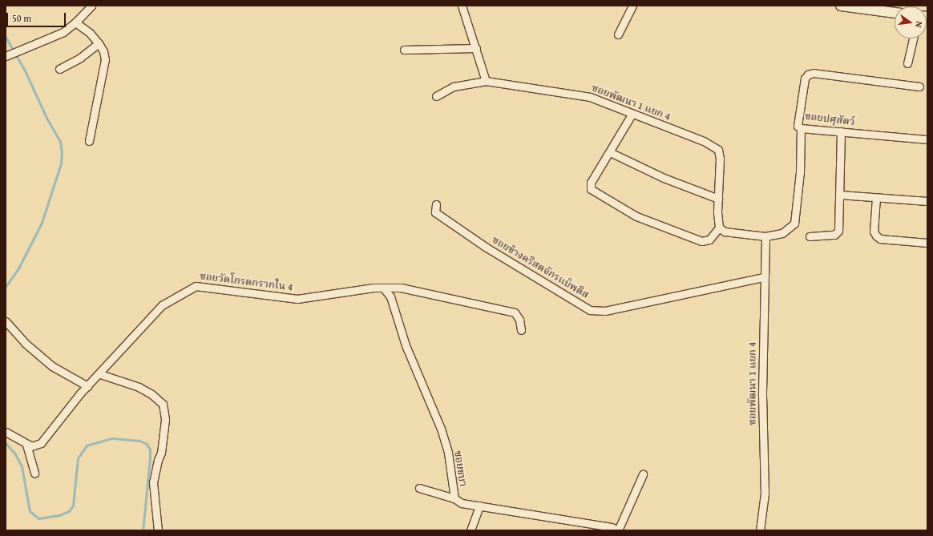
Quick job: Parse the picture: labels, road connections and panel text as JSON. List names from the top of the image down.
{
  "streets": {
    "street": [
      "ซอยพัฒนา 1 แยก 4",
      "ซอยปศุสัตว์",
      "ซอยข้างคริสตจักรแบ็พติส",
      "ซอยวัดโกรดกรากใน 4",
      "ซอยชบา"
    ]
  },
  "crossings": [
    ["ซอยพัฒนา 1 แยก 4", "ซอยข้างคริสตจักรแบ็พติส"],
    ["ซอยวัดโกรดกรากใน 4", "ซอยชบา"]
  ],
  "scale_bar": "50 m",
  "north": "right"
}
